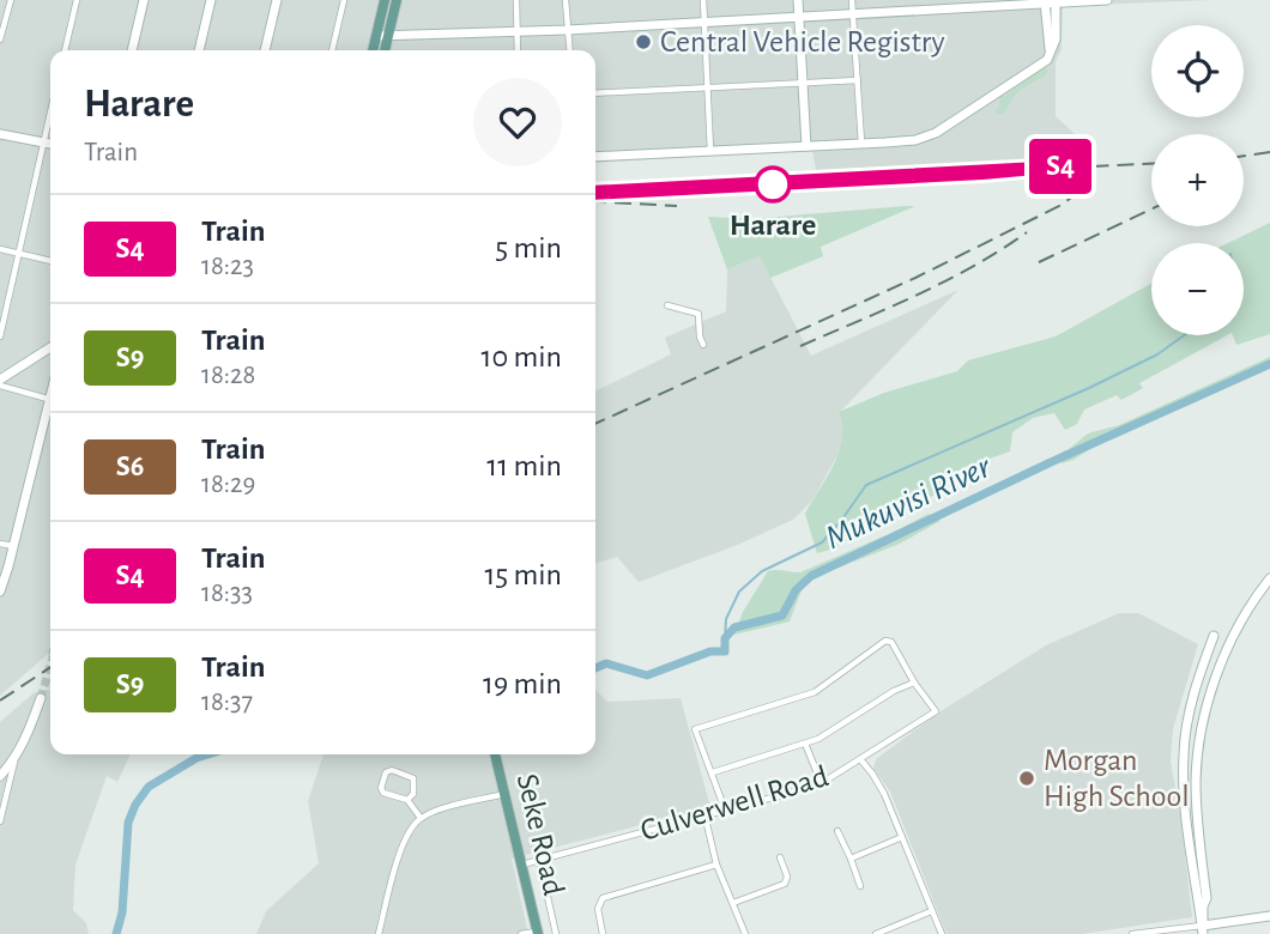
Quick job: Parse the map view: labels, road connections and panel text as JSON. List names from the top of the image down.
{
  "streets": {
    "main road": ["Seke Road"],
    "street": ["Culverwell Road"]
  },
  "crossings": [
    ["Culverwell Road", "Seke Road"]
  ],
  "water": ["Mukuvisi River"],
  "places": ["Central Vehicle Registry", "Harare", "Morgan High School"],
  "page": {
    "on_map": "S4",
    "map_buttons": ["+", "−"],
    "heading": ["Harare", "Train"],
    "list": [
      {
        "mark": "S4",
        "name": "Train",
        "note": "18:23",
        "value": "5 min"
      },
      {
        "mark": "S9",
        "name": "Train",
        "note": "18:28",
        "value": "10 min"
      },
      {
        "mark": "S6",
        "name": "Train",
        "note": "18:29",
        "value": "11 min"
      },
      {
        "mark": "S4",
        "name": "Train",
        "note": "18:33",
        "value": "15 min"
      },
      {
        "mark": "S9",
        "name": "Train",
        "note": "18:37",
        "value": "19 min"
      }
    ]
  }
}
